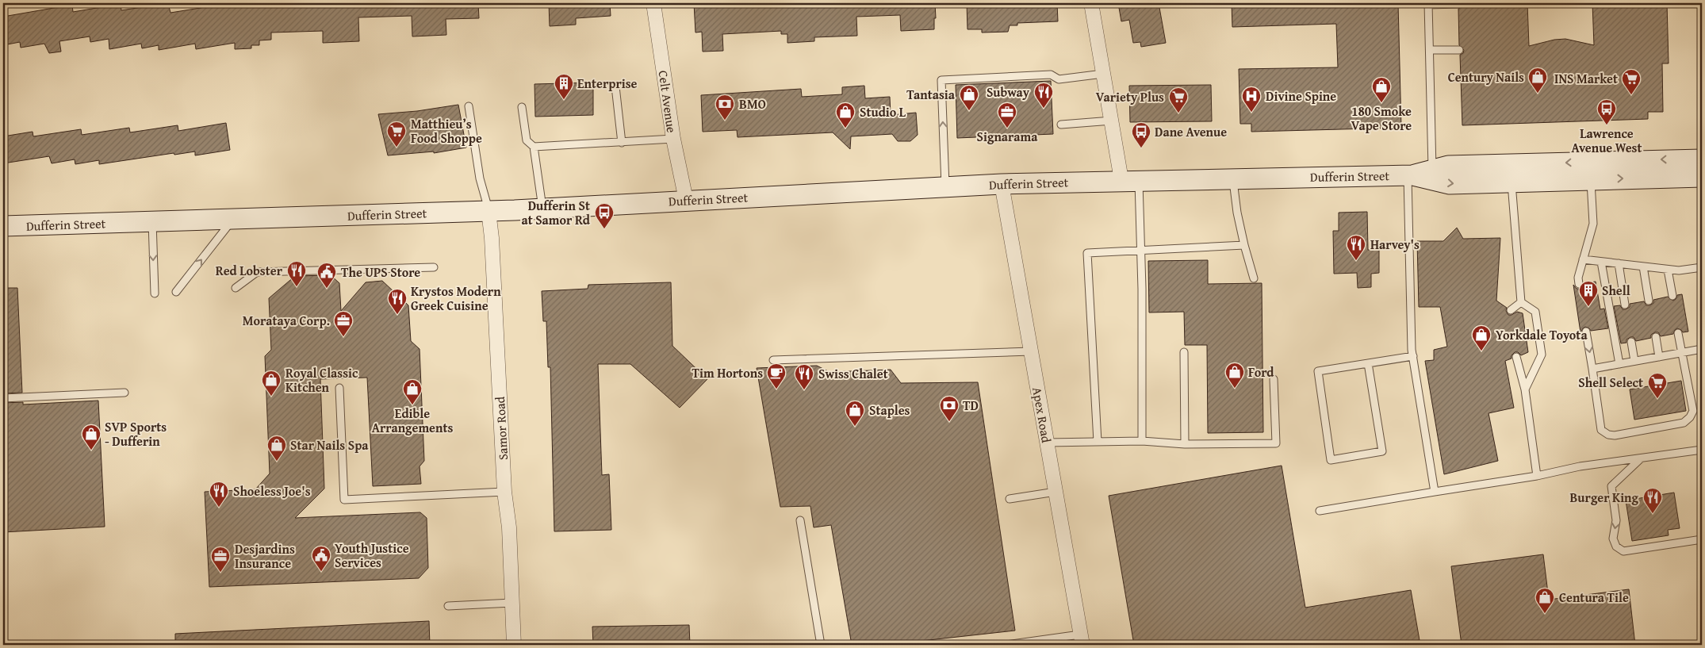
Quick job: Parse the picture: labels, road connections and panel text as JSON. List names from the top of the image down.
{
  "streets": {
    "main road": ["Dufferin Street"],
    "street": ["Celt Avenue", "Apex Road", "Samor Road"]
  },
  "crossings": [
    ["Celt Avenue", "Dufferin Street"],
    ["Dufferin Street", "Apex Road"],
    ["Dufferin Street", "Samor Road"]
  ],
  "places": {
    "shop": [
      "Century Nails",
      "180 Smoke Vape Store",
      "Tantasia",
      "Studio L",
      "Yorkdale Toyota",
      "Ford",
      "Royal Classic Kitchen",
      "Edible Arrangements",
      "Staples",
      "SVP Sports - Dufferin",
      "Star Nails Spa",
      "Centura Tile"
    ],
    "supermarket": [
      "INS Market",
      "Variety Plus",
      "Matthieu’s Food Shoppe",
      "Shell Select"
    ],
    "building": ["Enterprise", "Shell"],
    "restaurant": [
      "Subway",
      "Harvey's",
      "Red Lobster",
      "Krystos Modern Greek Cuisine",
      "Swiss Chalet",
      "Shoeless Joe's",
      "Burger King"
    ],
    "hospital": ["Divine Spine"],
    "bank": ["BMO", "TD"],
    "bus stop": ["Lawrence Avenue West", "Dane Avenue", "Dufferin St at Samor Rd"],
    "office": ["Signarama", "Morataya Corp.", "Desjardins Insurance"],
    "public building": ["The UPS Store", "Youth Justice Services"],
    "cafe": ["Tim Hortons"]
  }
}
